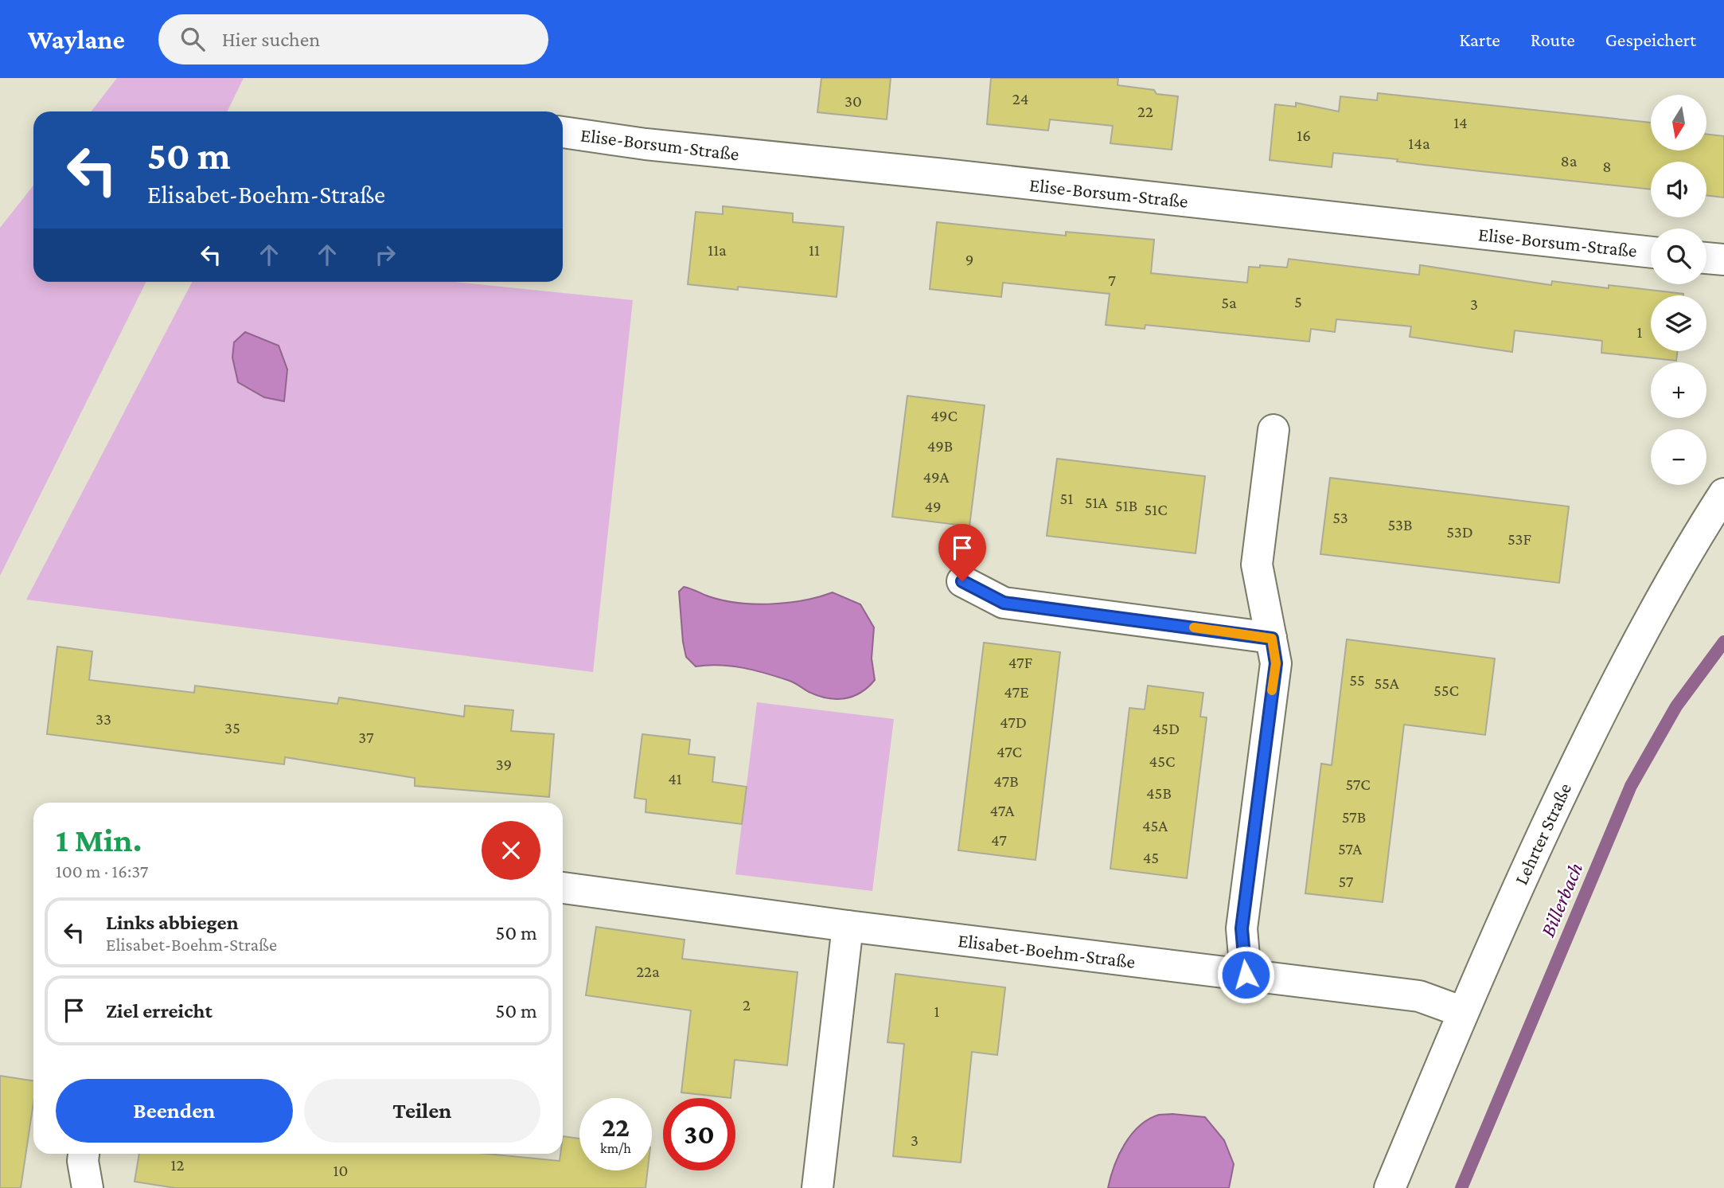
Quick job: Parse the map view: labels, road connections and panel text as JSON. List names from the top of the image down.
{
  "streets": {
    "street": ["Elise-Borsum-Straße", "Lehrter Straße", "Elisabet-Boehm-Straße"]
  },
  "crossings": [
    ["Lehrter Straße", "Elisabet-Boehm-Straße"]
  ],
  "water": ["Billerbach"],
  "house_numbers": [
    "24",
    "30",
    "22",
    "14",
    "16",
    "14a",
    "8a",
    "8",
    "11a",
    "11",
    "9",
    "7",
    "5",
    "5a",
    "3",
    "1",
    "49C",
    "49B",
    "49A",
    "51",
    "51A",
    "51B",
    "49",
    "51C",
    "53",
    "53B",
    "53D",
    "53F",
    "47F",
    "55",
    "55A",
    "55C",
    "47E",
    "33",
    "47D",
    "35",
    "45D",
    "37",
    "47C",
    "45C",
    "39",
    "41",
    "47B",
    "57C",
    "45B",
    "47A",
    "57B",
    "45A",
    "47",
    "57A",
    "45",
    "57",
    "22a",
    "2",
    "1",
    "3",
    "12",
    "10"
  ],
  "north": "bottom",
  "page": {
    "header": "Waylane",
    "search": "Hier suchen",
    "nav": ["Karte", "Route", "Gespeichert"],
    "map_buttons": ["+", "−"],
    "turn": ["50 m", "Elisabet-Boehm-Straße"],
    "heading": ["1 Min.", "100 m · 16:37"],
    "list": [
      {
        "name": "Links abbiegen",
        "note": "Elisabet-Boehm-Straße",
        "value": "50 m"
      },
      {
        "name": "Ziel erreicht",
        "value": "50 m"
      }
    ],
    "buttons": ["Beenden", "Teilen"],
    "speed": "22 km/h",
    "limit": "30"
  }
}
